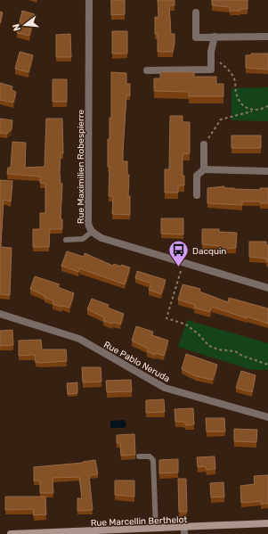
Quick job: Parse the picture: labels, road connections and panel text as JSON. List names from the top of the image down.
{
  "streets": {
    "main road": ["Rue Marcellin Berthelot"],
    "street": ["Rue Maximilien Robespierre", "Rue Pablo Neruda"]
  },
  "places": {
    "bus stop": ["Dacquin"]
  },
  "north": "left"
}
